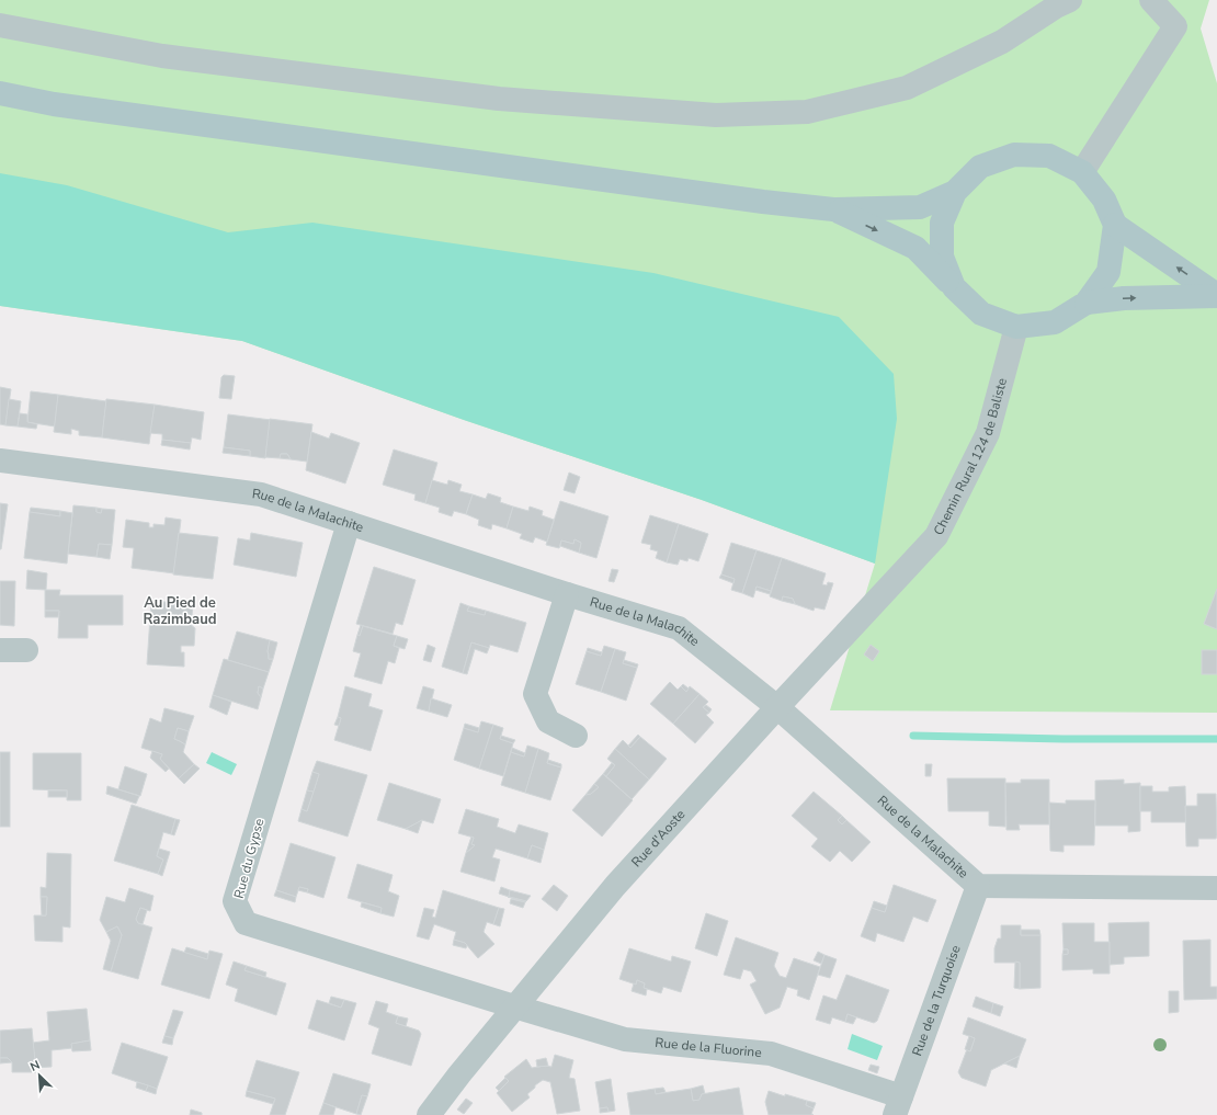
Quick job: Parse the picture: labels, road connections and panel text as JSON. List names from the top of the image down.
{
  "streets": {
    "street": [
      "Chemin Rural 124 de Baliste",
      "Rue de la Malachite",
      "Rue d'Aoste",
      "Rue du Gypse",
      "Rue de la Turquoise",
      "Rue de la Fluorine"
    ]
  },
  "crossings": [
    ["Chemin Rural 124 de Baliste", "Rue d'Aoste"],
    ["Rue de la Malachite", "Rue d'Aoste"],
    ["Rue de la Malachite", "Rue du Gypse"],
    ["Rue de la Malachite", "Rue de la Turquoise"],
    ["Rue d'Aoste", "Rue du Gypse"],
    ["Rue d'Aoste", "Rue de la Fluorine"],
    ["Rue du Gypse", "Rue de la Fluorine"],
    ["Rue de la Turquoise", "Rue de la Fluorine"]
  ],
  "districts": ["Au Pied de Razimbaud"],
  "north": "top left"
}
